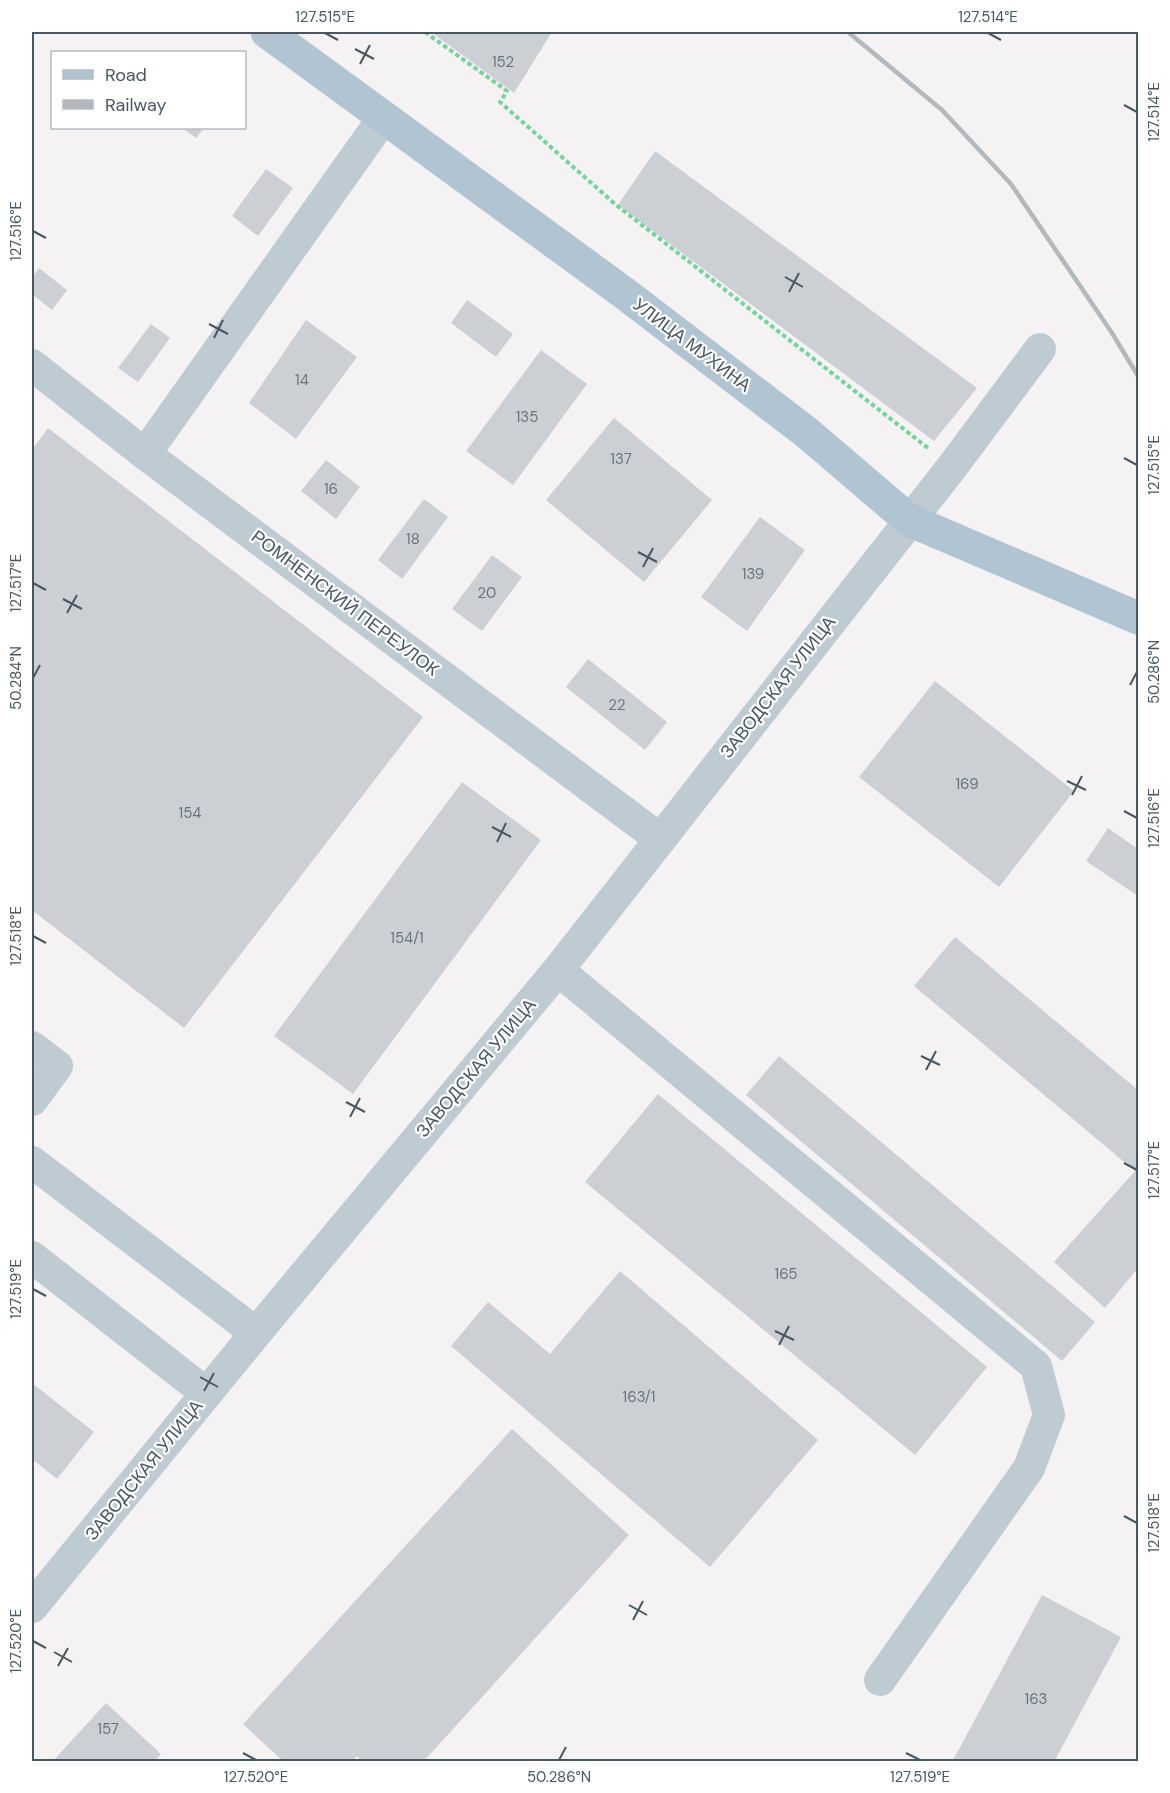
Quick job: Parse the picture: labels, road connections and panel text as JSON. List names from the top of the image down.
{
  "streets": {
    "main road": ["УЛИЦА МУХИНА"],
    "street": ["РОМНЕНСКИЙ ПЕРЕУЛОК", "ЗАВОДСКАЯ УЛИЦА"]
  },
  "crossings": [
    ["УЛИЦА МУХИНА", "ЗАВОДСКАЯ УЛИЦА"],
    ["РОМНЕНСКИЙ ПЕРЕУЛОК", "ЗАВОДСКАЯ УЛИЦА"]
  ],
  "house_numbers": [
    "152",
    "14",
    "135",
    "137",
    "16",
    "18",
    "139",
    "20",
    "22",
    "169",
    "154",
    "154/1",
    "165",
    "163/1",
    "163",
    "157"
  ],
  "legend": ["Road", "Railway"],
  "coordinates": [
    "127.515°E",
    "127.514°E",
    "127.516°E",
    "127.517°E",
    "50.286°N",
    "50.284°N",
    "127.518°E",
    "127.519°E",
    "127.520°E"
  ]
}
